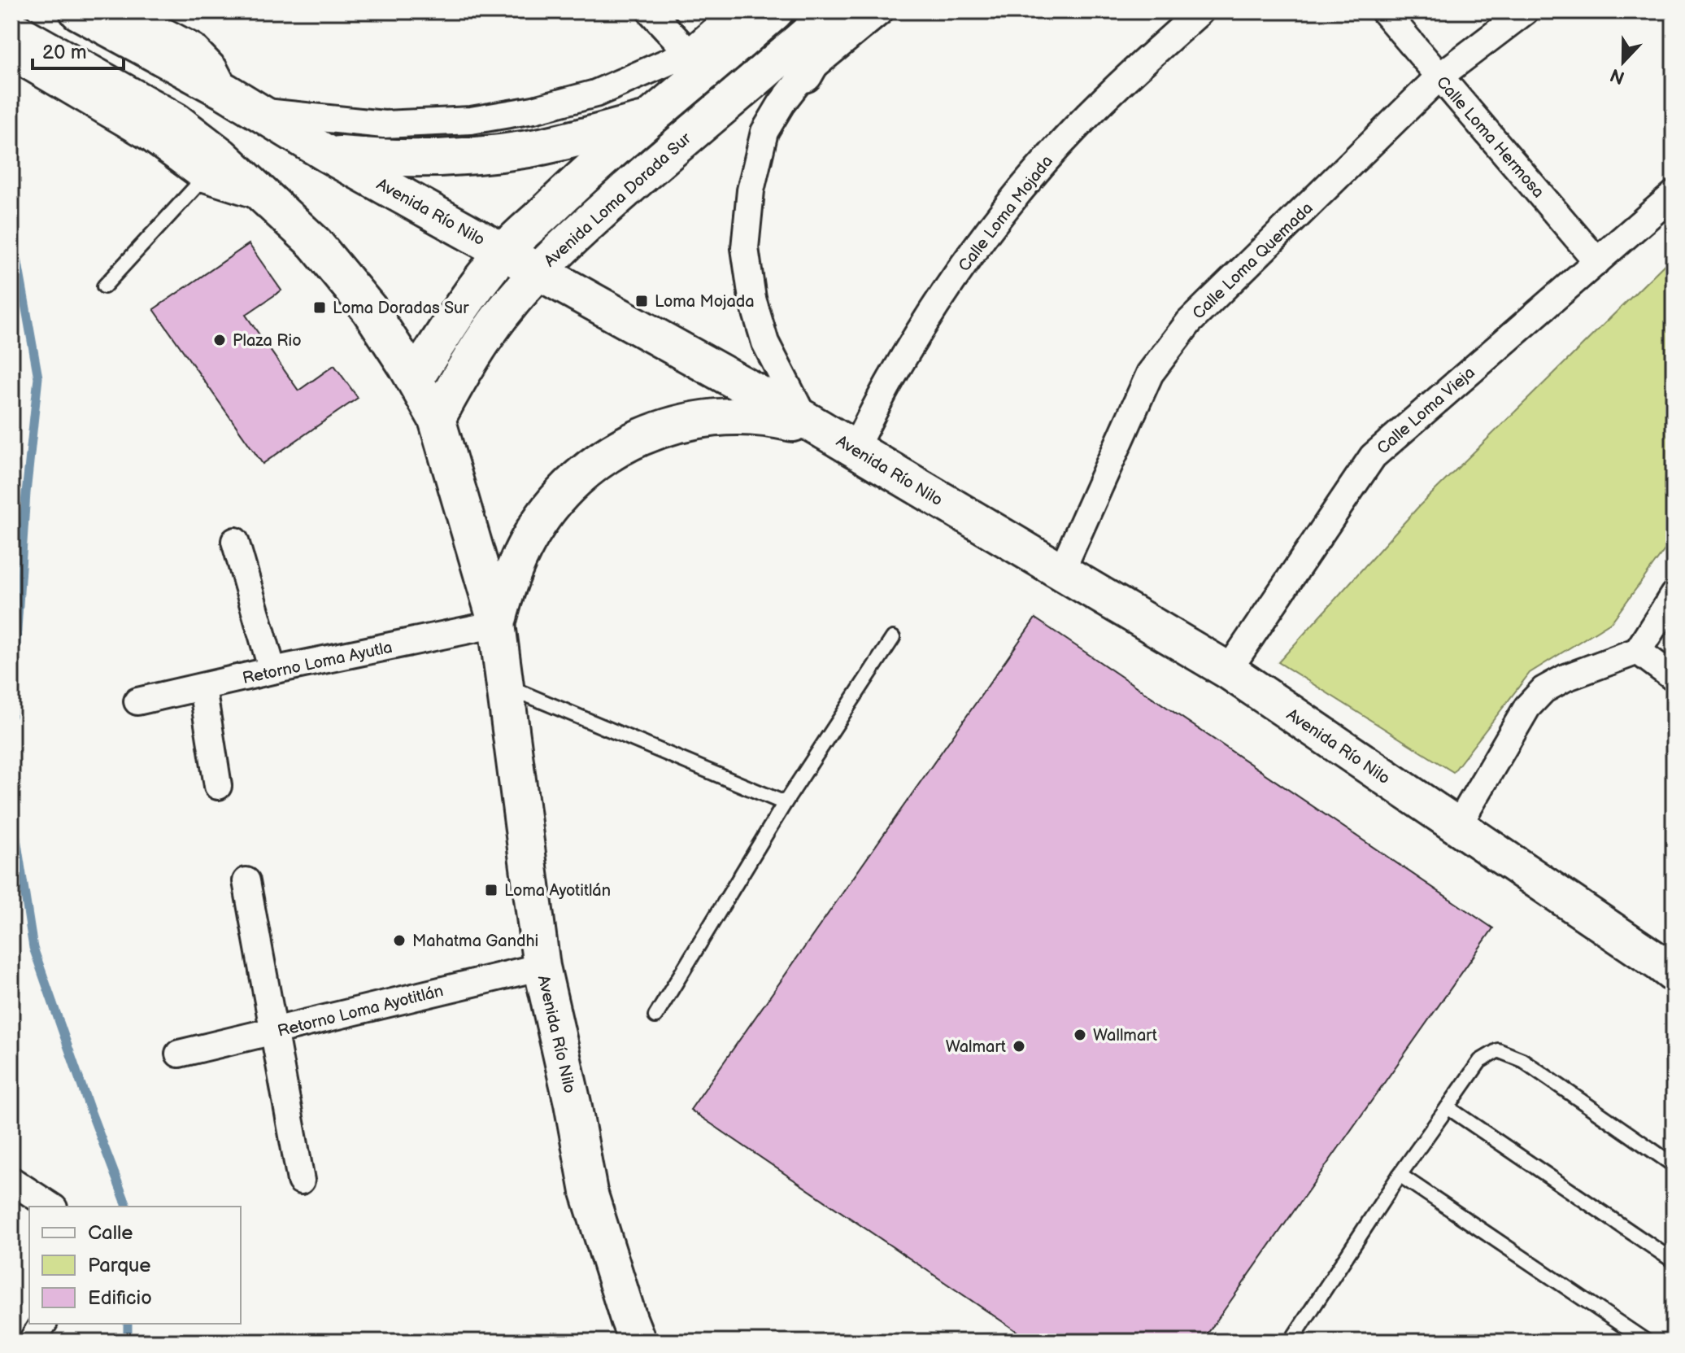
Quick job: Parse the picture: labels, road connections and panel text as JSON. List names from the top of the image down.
{
  "streets": {
    "main road": ["Avenida Loma Dorada Sur", "Avenida Río Nilo"],
    "street": [
      "Calle Loma Hermosa",
      "Calle Loma Mojada",
      "Calle Loma Quemada",
      "Calle Loma Vieja",
      "Retorno Loma Ayutla",
      "Retorno Loma Ayotitlán"
    ]
  },
  "crossings": [
    ["Calle Loma Hermosa", "Calle Loma Quemada"],
    ["Calle Loma Hermosa", "Calle Loma Vieja"],
    ["Avenida Loma Dorada Sur", "Avenida Río Nilo"],
    ["Avenida Río Nilo", "Calle Loma Mojada"],
    ["Avenida Río Nilo", "Calle Loma Quemada"],
    ["Avenida Río Nilo", "Calle Loma Vieja"],
    ["Avenida Río Nilo", "Retorno Loma Ayutla"],
    ["Avenida Río Nilo", "Retorno Loma Ayotitlán"]
  ],
  "places": {
    "transit": ["Loma Mojada", "Loma Doradas Sur", "Loma Ayotitlán"],
    "other": [
      "Plaza Rio",
      "Mahatma Gandhi",
      "Wallmart",
      "Walmart"
    ]
  },
  "legend": ["Calle", "Parque", "Edificio"],
  "scale_bar": "20 m",
  "north": "bottom"
}
